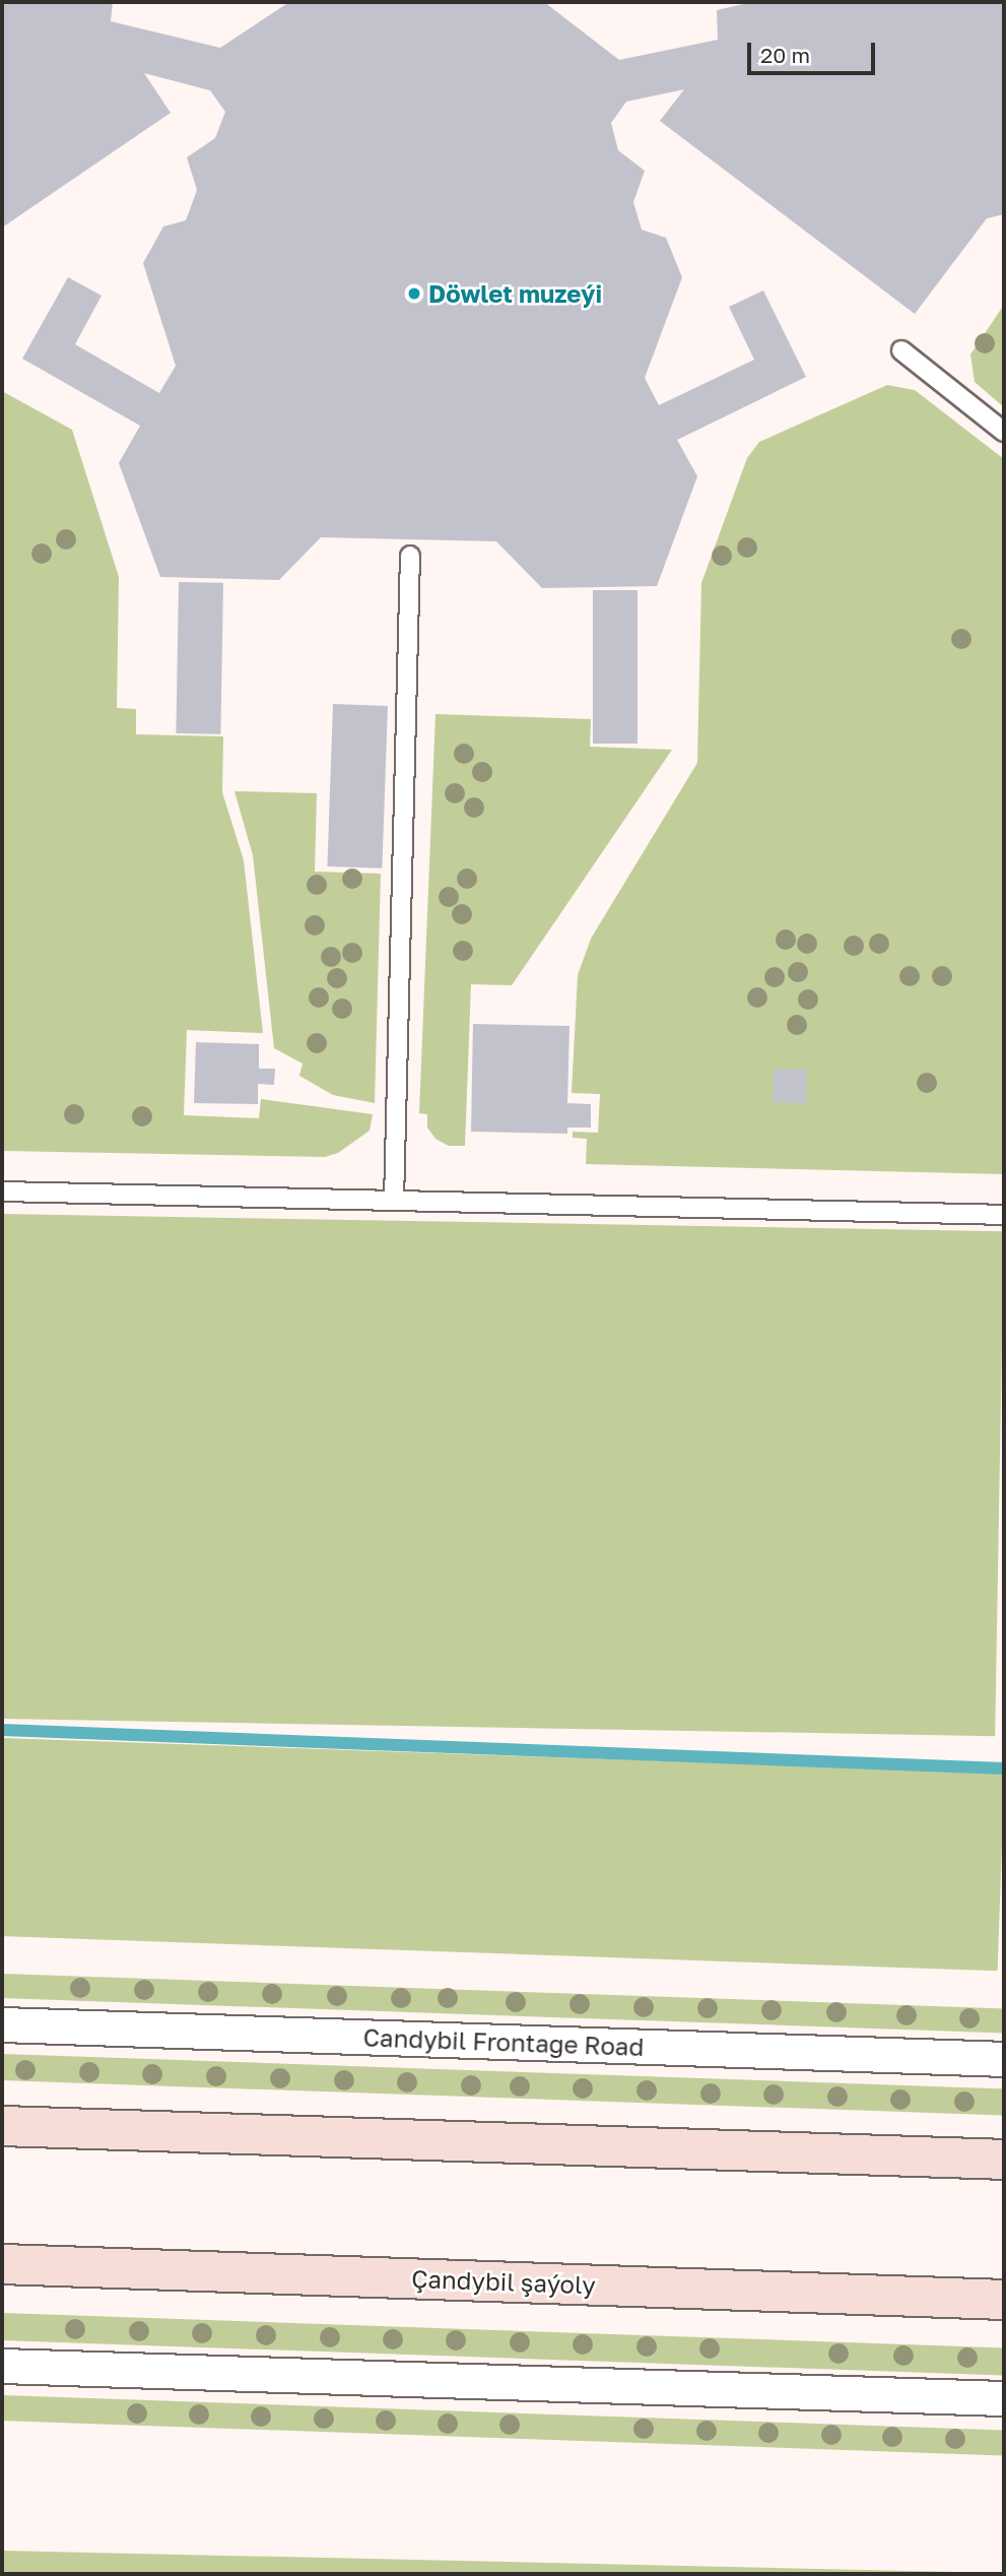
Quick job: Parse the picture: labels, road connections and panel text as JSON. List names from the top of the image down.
{
  "streets": {
    "main road": ["Çandybil şaýoly"],
    "street": ["Candybil Frontage Road"]
  },
  "places": ["Döwlet muzeýi"],
  "scale_bar": "20 m"
}
